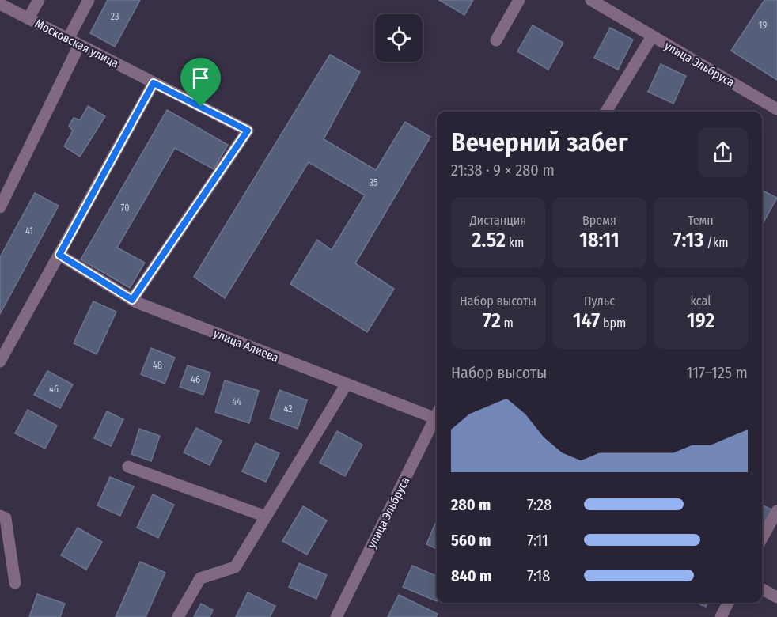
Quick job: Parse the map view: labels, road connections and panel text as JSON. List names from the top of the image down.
{
  "streets": {
    "street": ["Московская улица", "улица Эльбруса", "улица Алиева"]
  },
  "crossings": [
    ["Московская улица", "улица Алиева"]
  ],
  "house_numbers": [
    "23",
    "19",
    "35",
    "70",
    "41",
    "48",
    "46",
    "46",
    "44",
    "42"
  ],
  "page": {
    "heading": ["Вечерний забег", "21:38 · 9 × 280 m"],
    "stats": [
      ["Дистанция", "2.52 km"],
      ["Время", "18:11"],
      ["Темп", "7:13 /km"],
      ["Набор высоты", "72 m"],
      ["Пульс", "147 bpm"],
      ["kcal", "192"]
    ],
    "chart": ["Набор высоты", "117–125 m"],
    "list": [
      {
        "name": "280 m",
        "note": "7:28"
      },
      {
        "name": "560 m",
        "note": "7:11"
      },
      {
        "name": "840 m",
        "note": "7:18"
      }
    ]
  }
}
